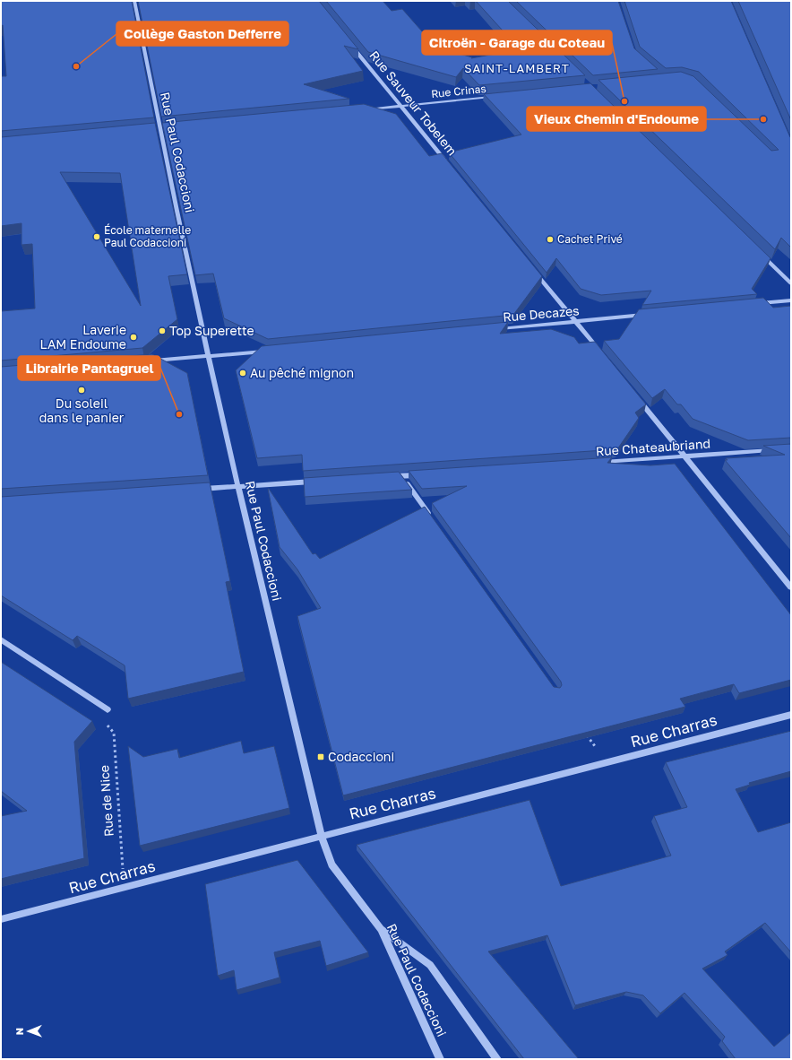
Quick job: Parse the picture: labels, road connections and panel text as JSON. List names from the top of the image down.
{
  "streets": {
    "street": [
      "Rue Crinas",
      "Rue Sauveur Tobelem",
      "Rue Paul Codaccioni",
      "Rue Decazes",
      "Rue Chateaubriand",
      "Rue Charras"
    ],
    "path": ["Rue de Nice"]
  },
  "crossings": [
    ["Rue Crinas", "Rue Sauveur Tobelem"],
    ["Rue Paul Codaccioni", "Rue Charras"]
  ],
  "districts": ["SAINT-LAMBERT"],
  "places": {
    "other": [
      "Collège Gaston Defferre",
      "Citroën - Garage du Coteau",
      "Vieux Chemin d'Endoume",
      "École maternelle Paul Codaccioni",
      "Cachet Privé",
      "Top Superette",
      "Laverie LAM Endoume",
      "Au pêché mignon",
      "Du soleil dans le panier",
      "Librairie Pantagruel"
    ],
    "transit": ["Codaccioni"]
  },
  "north": "left"
}
